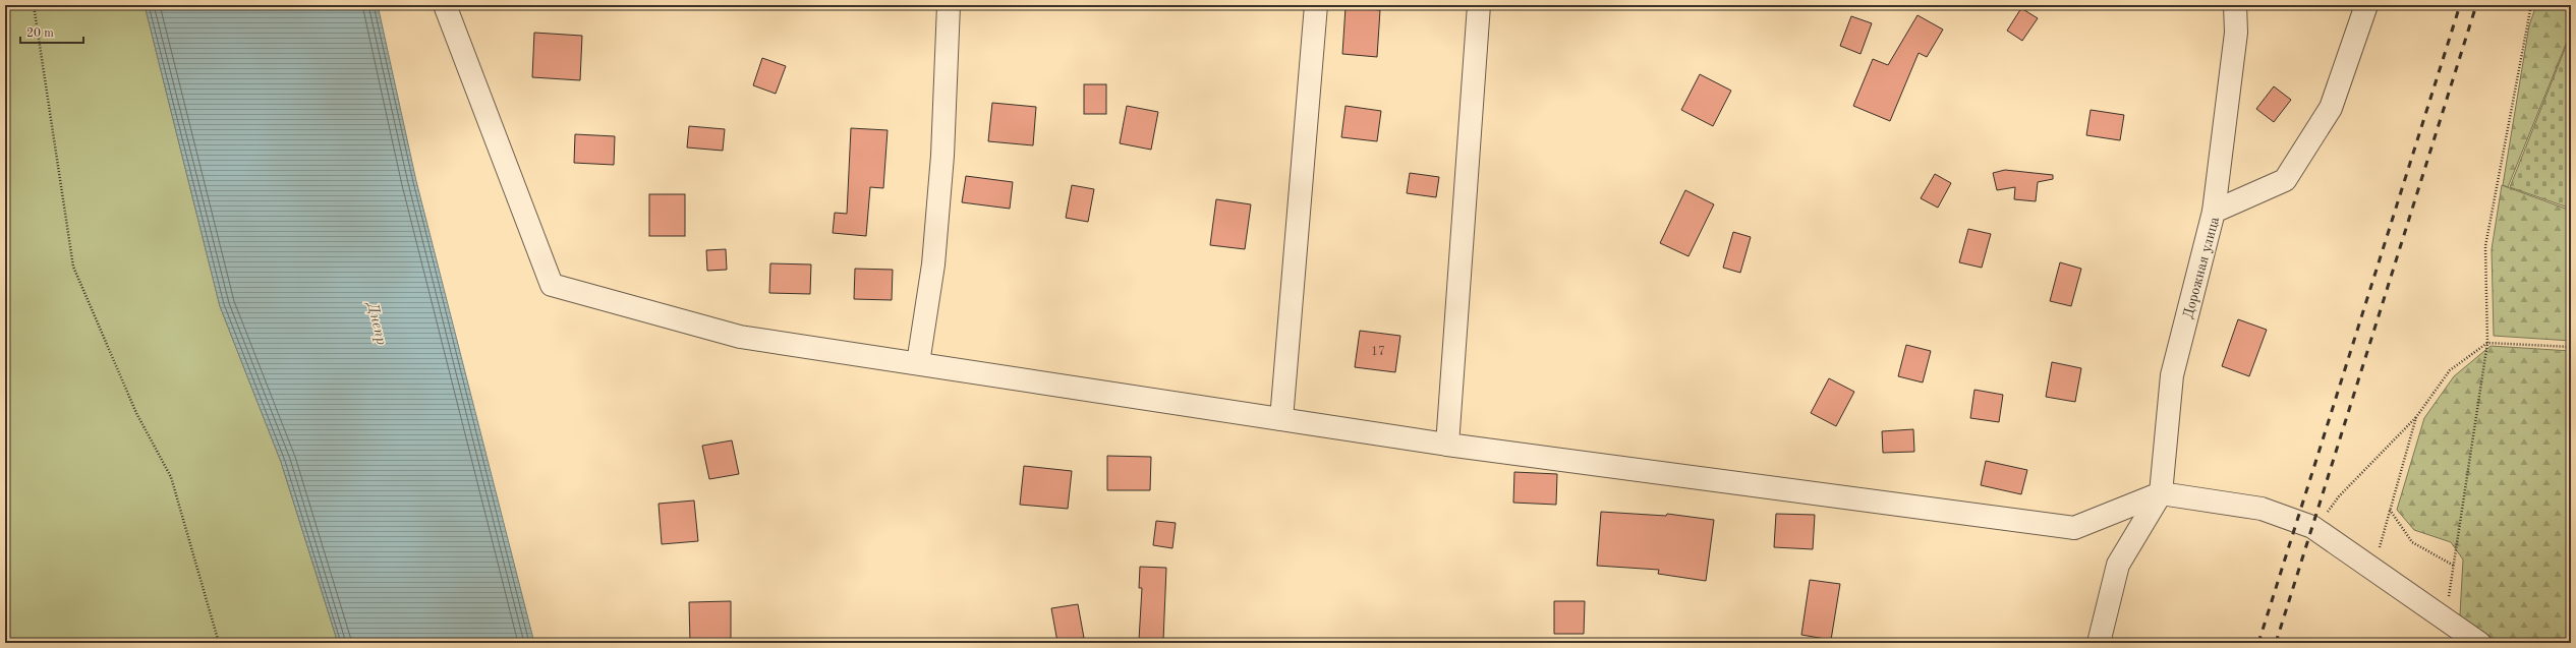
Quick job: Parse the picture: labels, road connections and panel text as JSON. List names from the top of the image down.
{
  "streets": {
    "street": ["Дорожная улица"]
  },
  "water": ["Днепр"],
  "house_numbers": ["17"],
  "scale_bar": "20 m"
}
